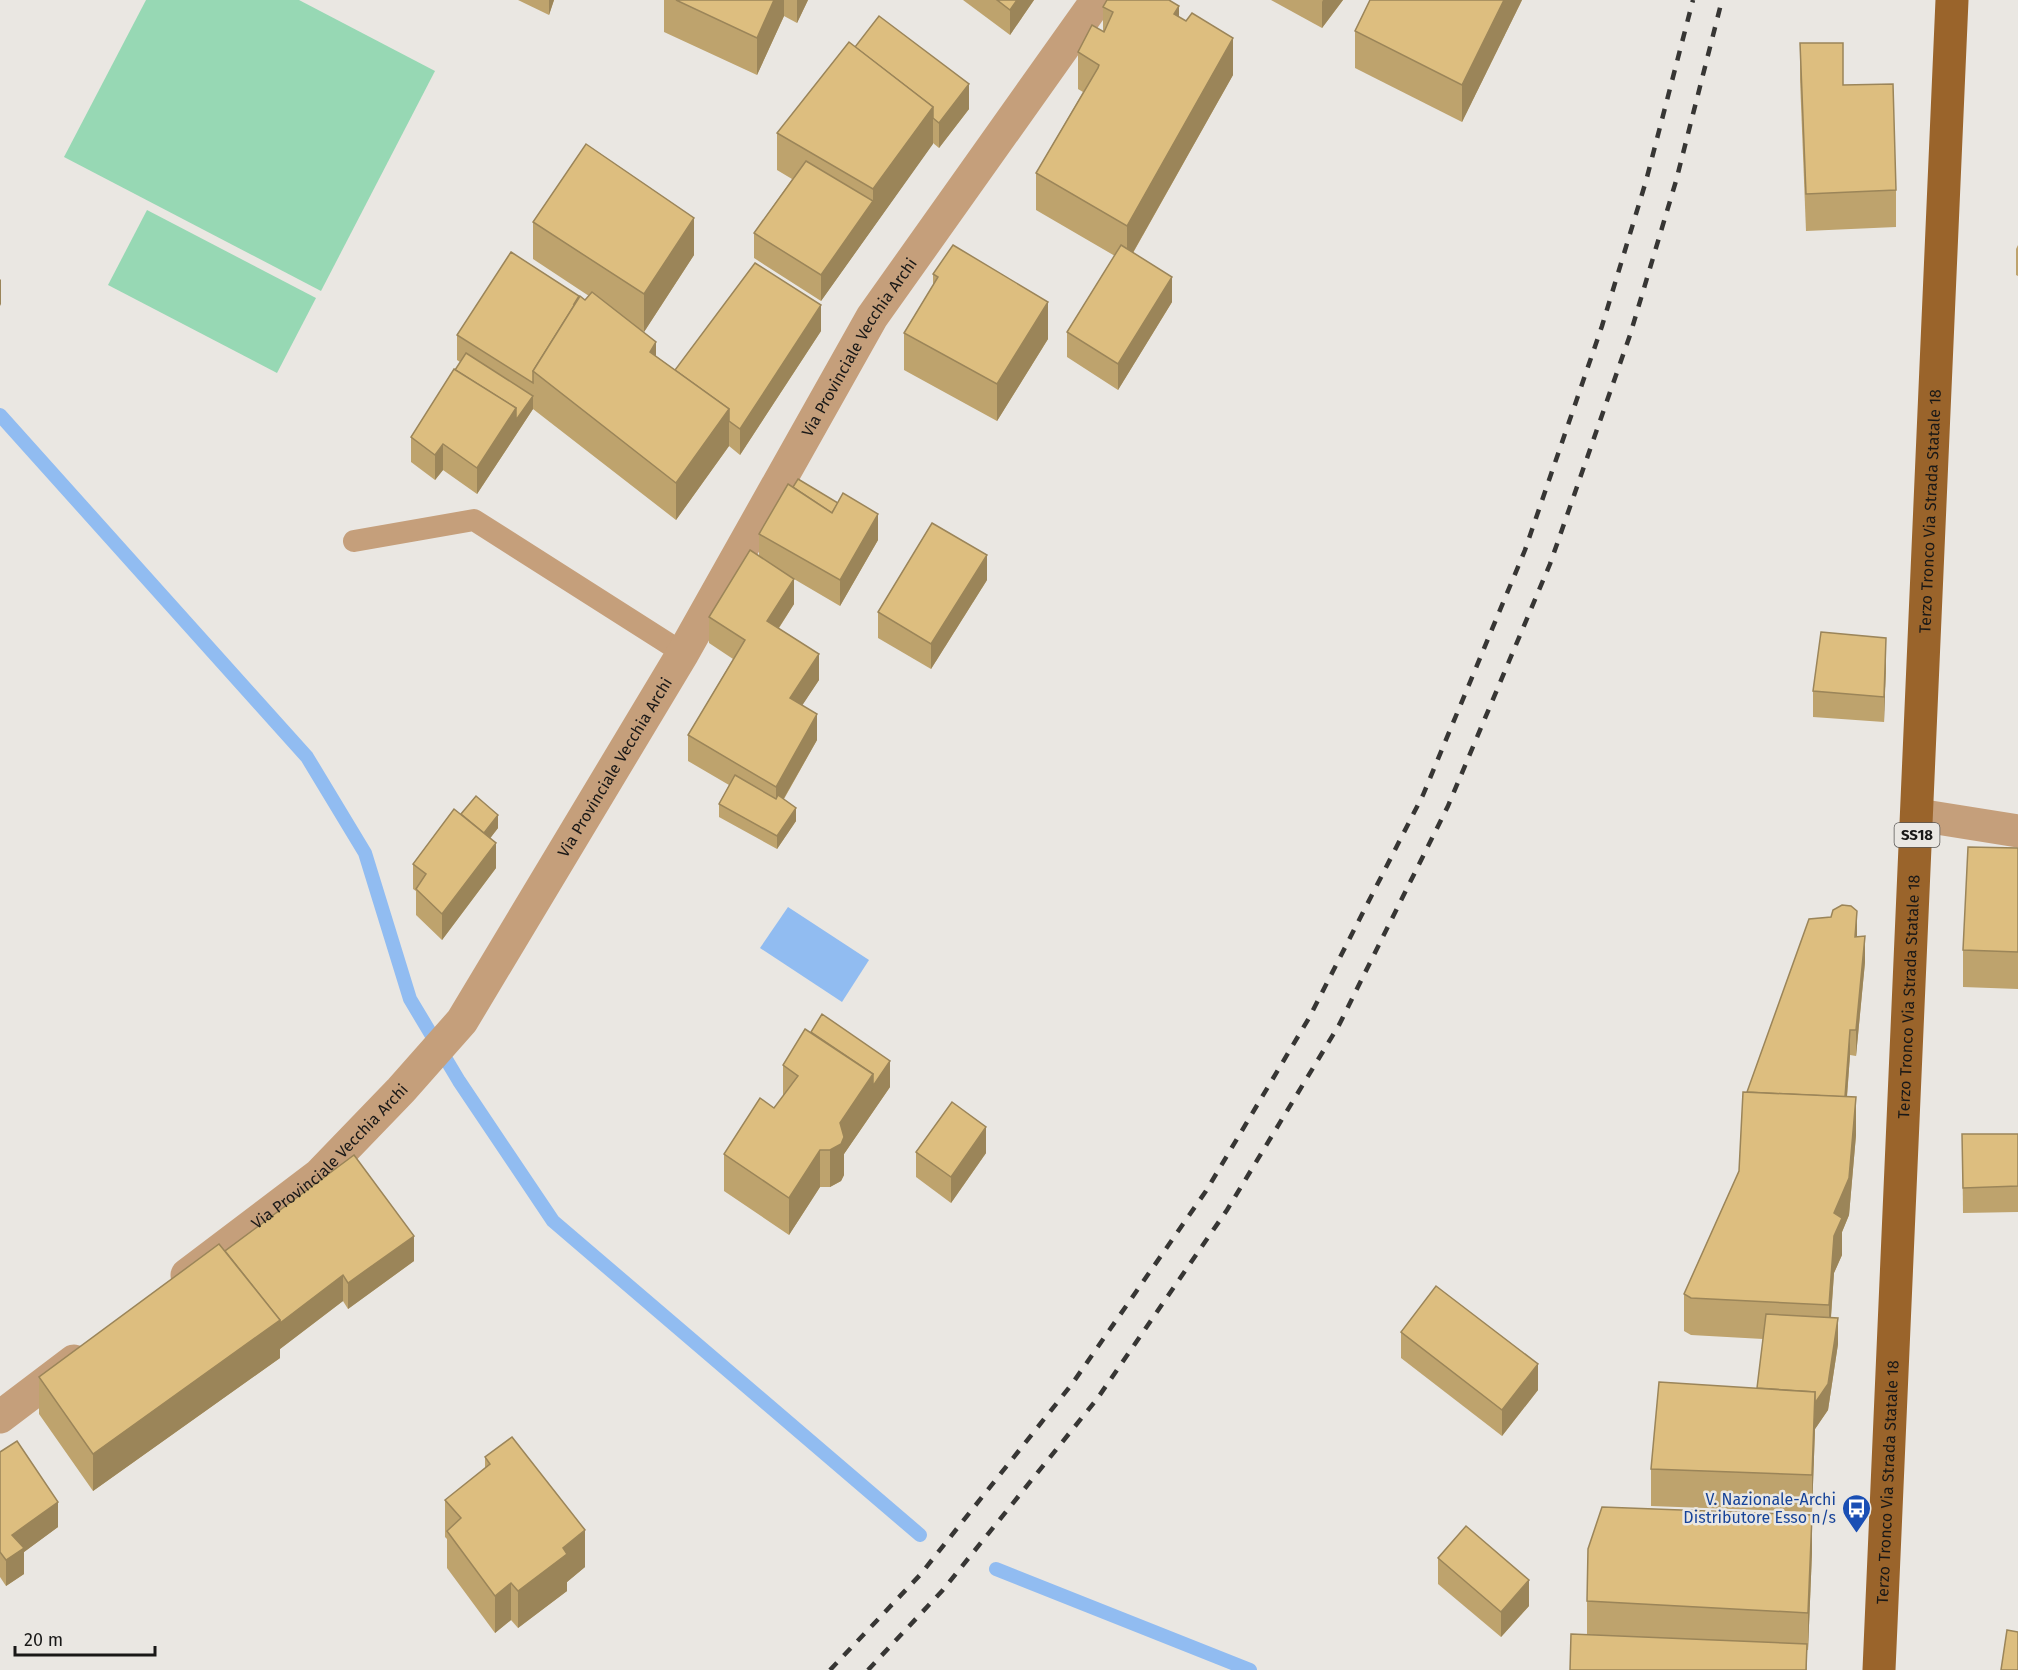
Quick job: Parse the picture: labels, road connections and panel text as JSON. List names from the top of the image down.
{
  "streets": {
    "main road": ["Terzo Tronco Via Strada Statale 18", "SS18"],
    "street": ["Via Provinciale Vecchia Archi"]
  },
  "places": {
    "bus stop": ["V. Nazionale-Archi Distributore Esso n/s"]
  },
  "scale_bar": "20 m"
}
